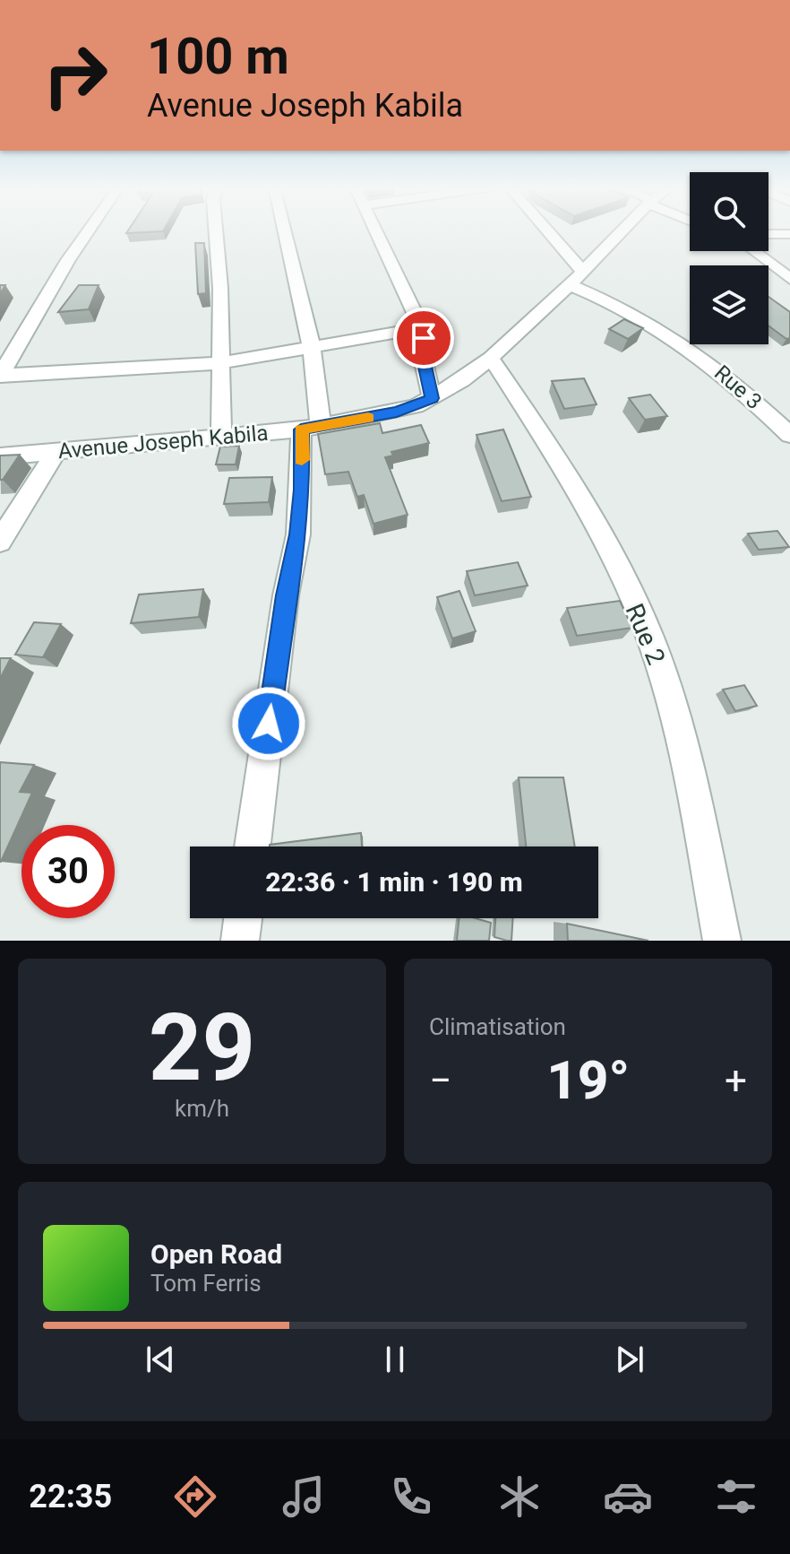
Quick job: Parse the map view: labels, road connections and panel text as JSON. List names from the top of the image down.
{
  "streets": {
    "street": ["Rue 3", "Avenue Joseph Kabila", "Rue 2"]
  },
  "crossings": [
    ["Rue 3", "Avenue Joseph Kabila"],
    ["Avenue Joseph Kabila", "Rue 2"]
  ],
  "page": {
    "turn": ["100 m", "Avenue Joseph Kabila"],
    "limit": "30",
    "trip": "22:36 · 1 min · 190 m",
    "tile": [
      ["29", "km/h"],
      "Climatisation"
    ],
    "heat": ["−", "19°", "+"],
    "song": ["Open Road", "Tom Ferris"],
    "tabs": "22:35"
  }
}
